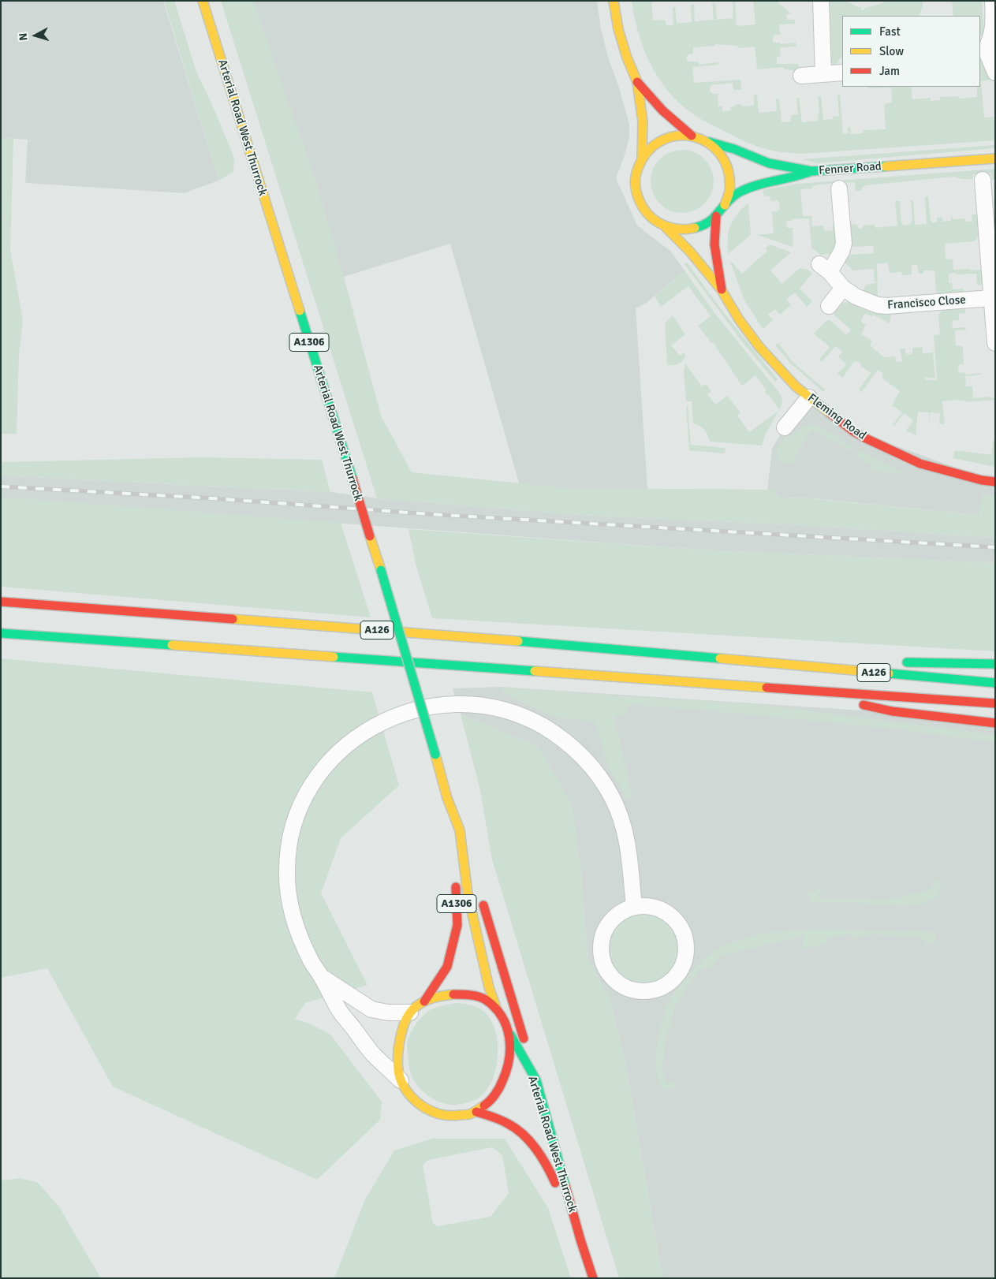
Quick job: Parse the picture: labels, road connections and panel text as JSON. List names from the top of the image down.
{
  "streets": {
    "main road": [
      "Arterial Road West Thurrock",
      "Fenner Road",
      "A1306",
      "Fleming Road",
      "A126"
    ],
    "street": ["Francisco Close"]
  },
  "crossings": [
    ["Arterial Road West Thurrock", "A1306"],
    ["Fenner Road", "Fleming Road"]
  ],
  "legend": ["Fast", "Slow", "Jam"],
  "north": "left"
}
